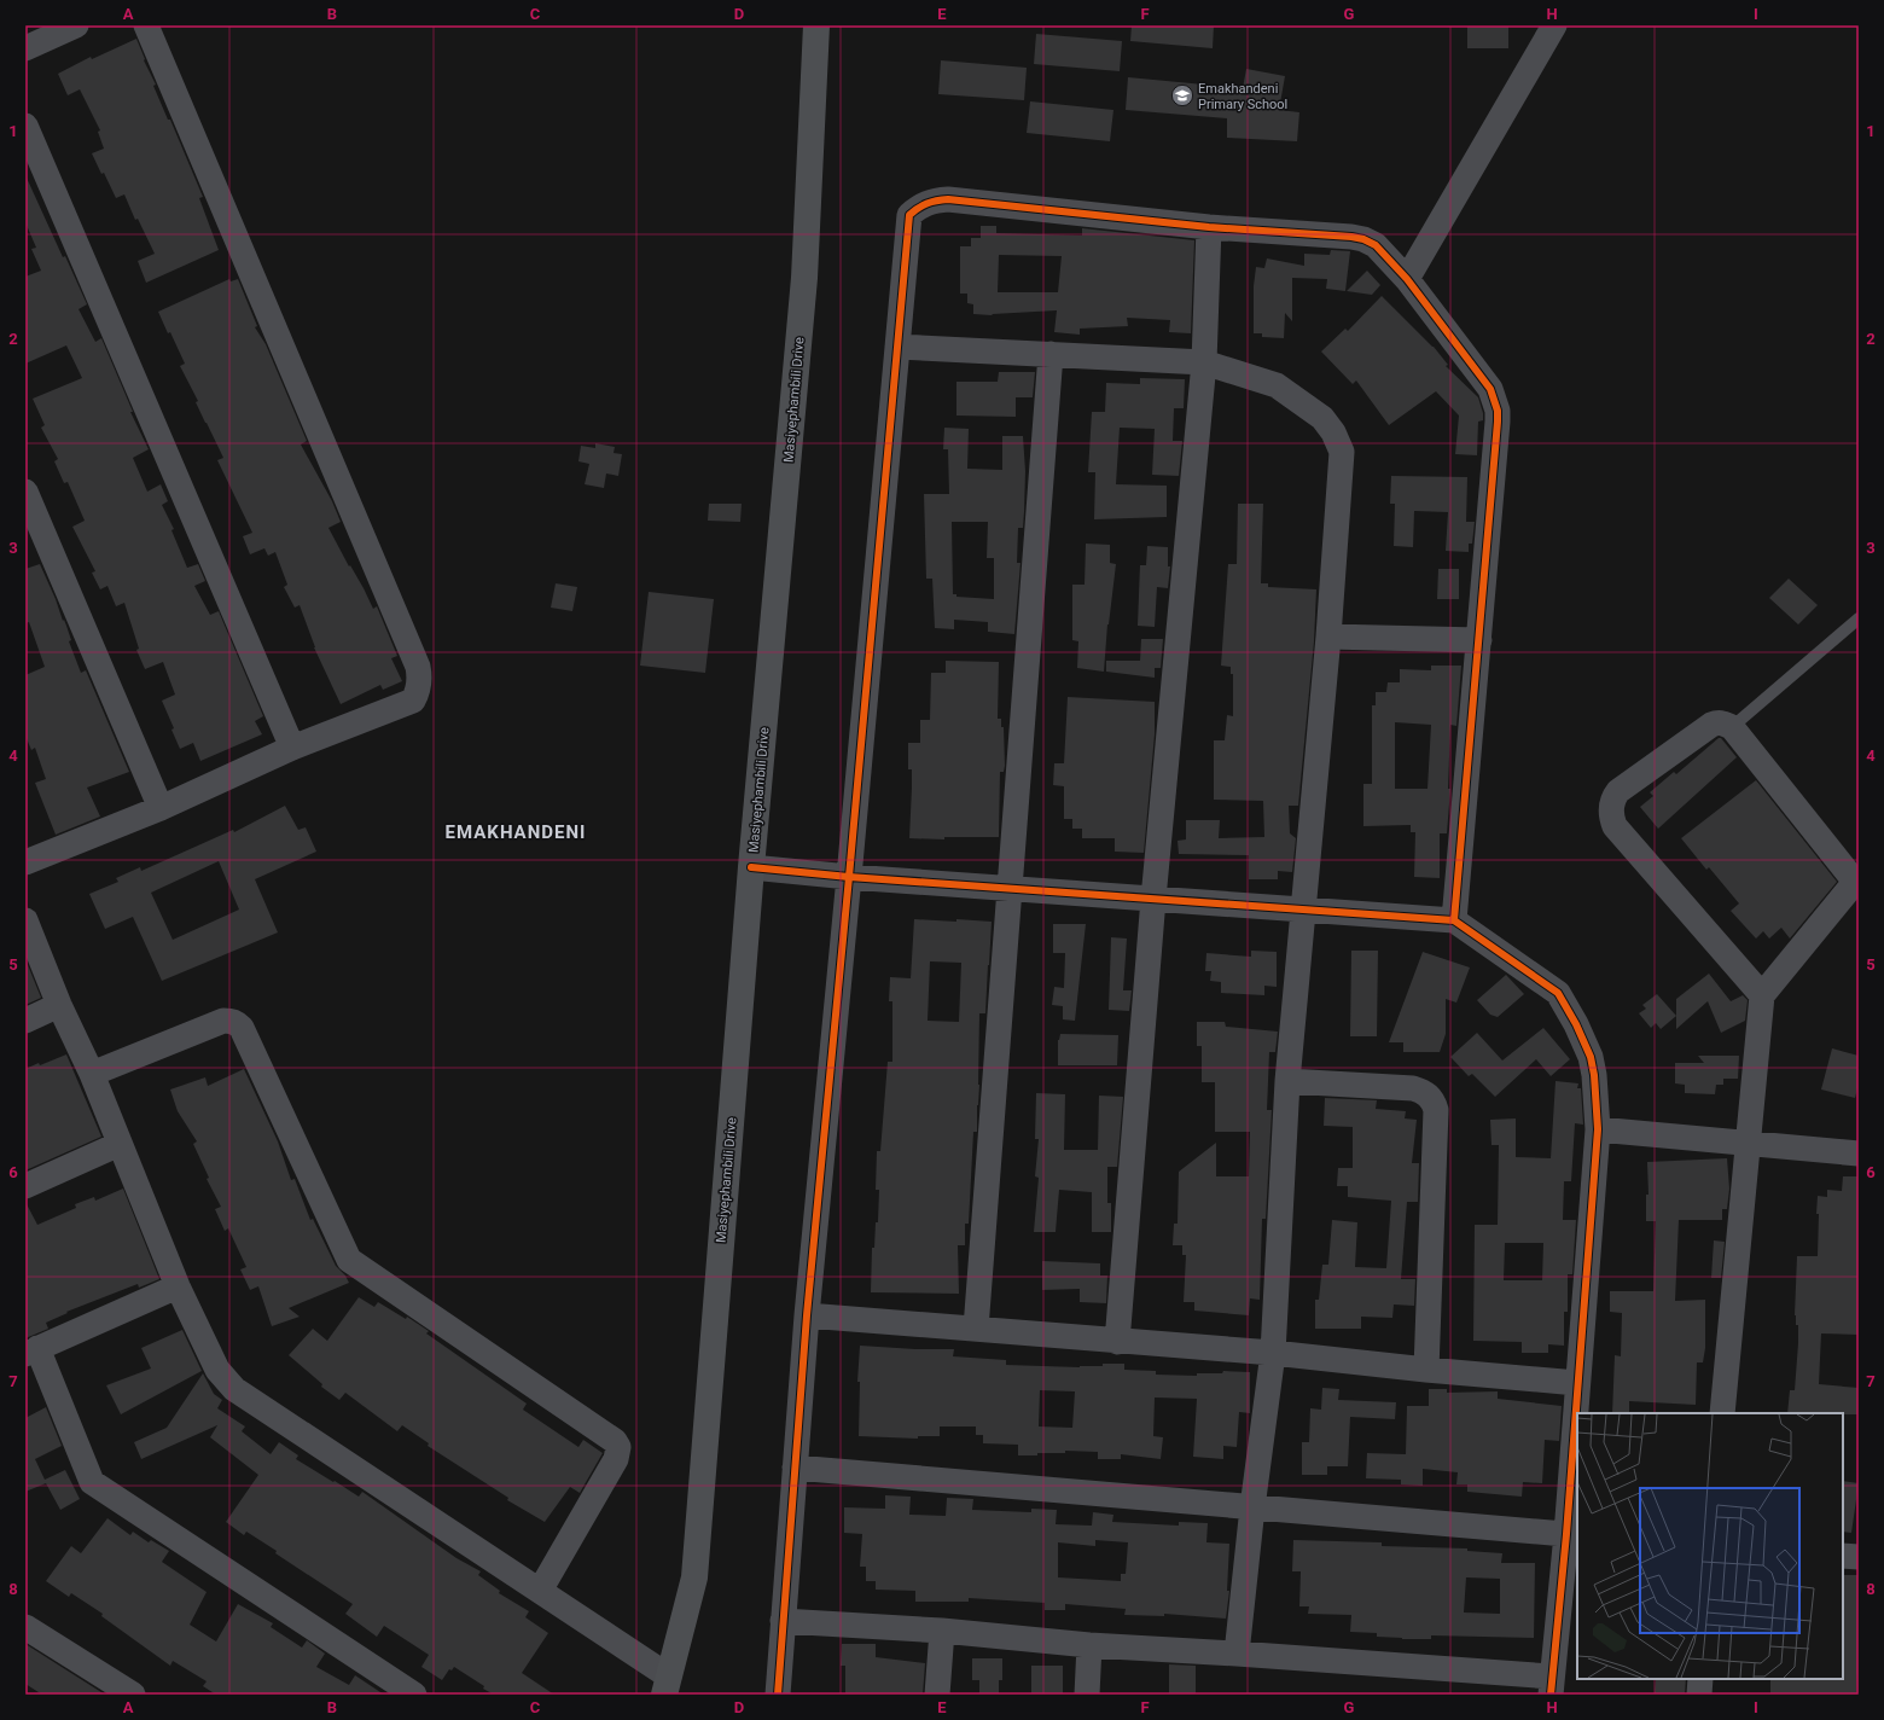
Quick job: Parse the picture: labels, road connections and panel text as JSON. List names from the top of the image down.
{
  "streets": {
    "main road": ["Masiyephambili Drive"]
  },
  "districts": ["EMAKHANDENI"],
  "places": {
    "school or university": ["Emakhandeni Primary School"]
  },
  "grid": {
    "columns": [
      "A",
      "B",
      "C",
      "D",
      "E",
      "F",
      "G",
      "H",
      "I"
    ],
    "rows": [
      "1",
      "2",
      "3",
      "4",
      "5",
      "6",
      "7",
      "8"
    ]
  }
}
